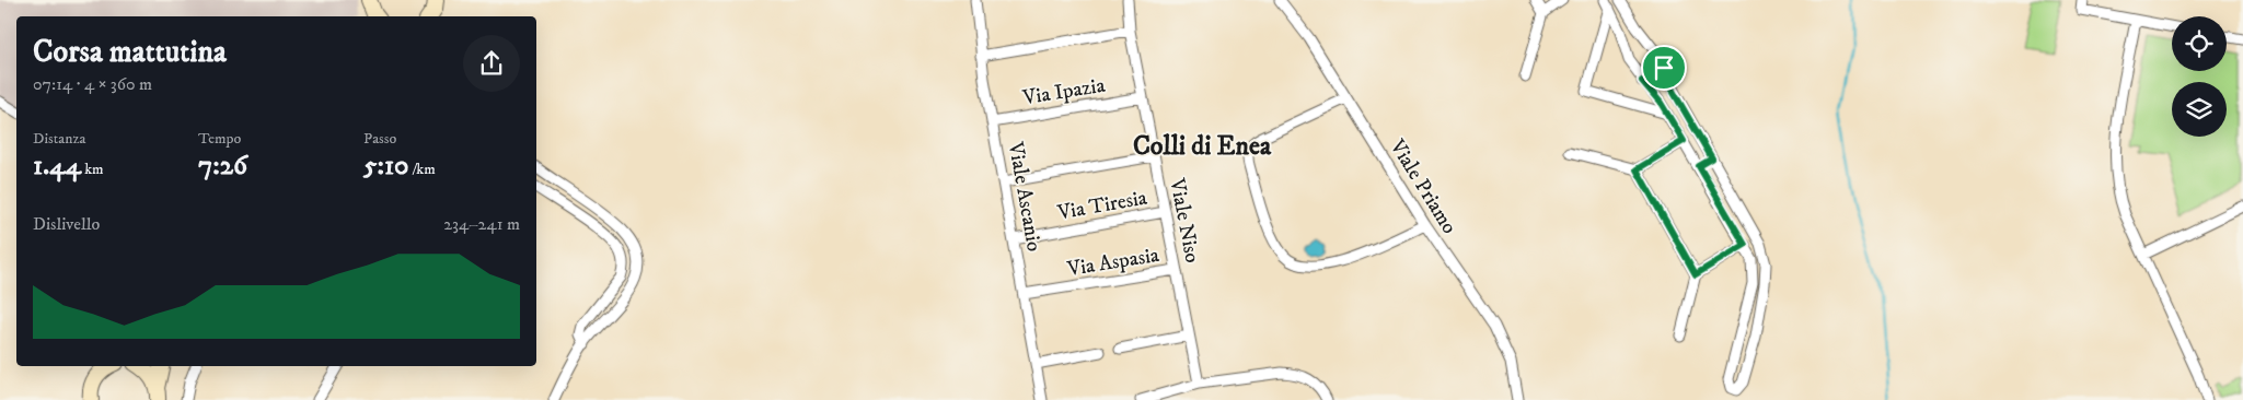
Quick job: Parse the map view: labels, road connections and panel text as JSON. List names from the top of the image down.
{
  "streets": {
    "street": [
      "Via Ipazia",
      "Viale Priamo",
      "Viale Ascanio",
      "Via Tiresia",
      "Viale Niso",
      "Via Aspasia"
    ]
  },
  "crossings": [
    ["Via Ipazia", "Viale Ascanio"],
    ["Via Ipazia", "Viale Niso"],
    ["Viale Ascanio", "Via Tiresia"],
    ["Viale Ascanio", "Via Aspasia"],
    ["Via Tiresia", "Viale Niso"],
    ["Viale Niso", "Via Aspasia"]
  ],
  "districts": ["Colli di Enea"],
  "page": {
    "heading": ["Corsa mattutina", "07:14 · 4 × 360 m"],
    "stats": [
      ["Distanza", "1.44 km"],
      ["Tempo", "7:26"],
      ["Passo", "5:10 /km"]
    ],
    "chart": ["Dislivello", "234–241 m"]
  }
}
